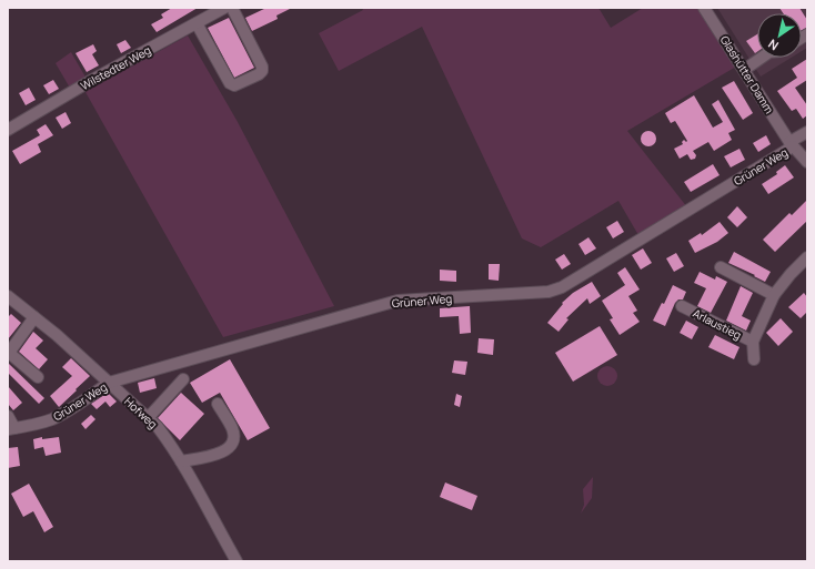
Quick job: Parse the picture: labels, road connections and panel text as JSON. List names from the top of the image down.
{
  "streets": {
    "street": [
      "Wilstedter Weg",
      "Glashütter Damm",
      "Grüner Weg",
      "Arlaustieg",
      "Hofweg"
    ]
  },
  "crossings": [
    ["Glashütter Damm", "Grüner Weg"],
    ["Grüner Weg", "Hofweg"]
  ],
  "north": "bottom left"
}
